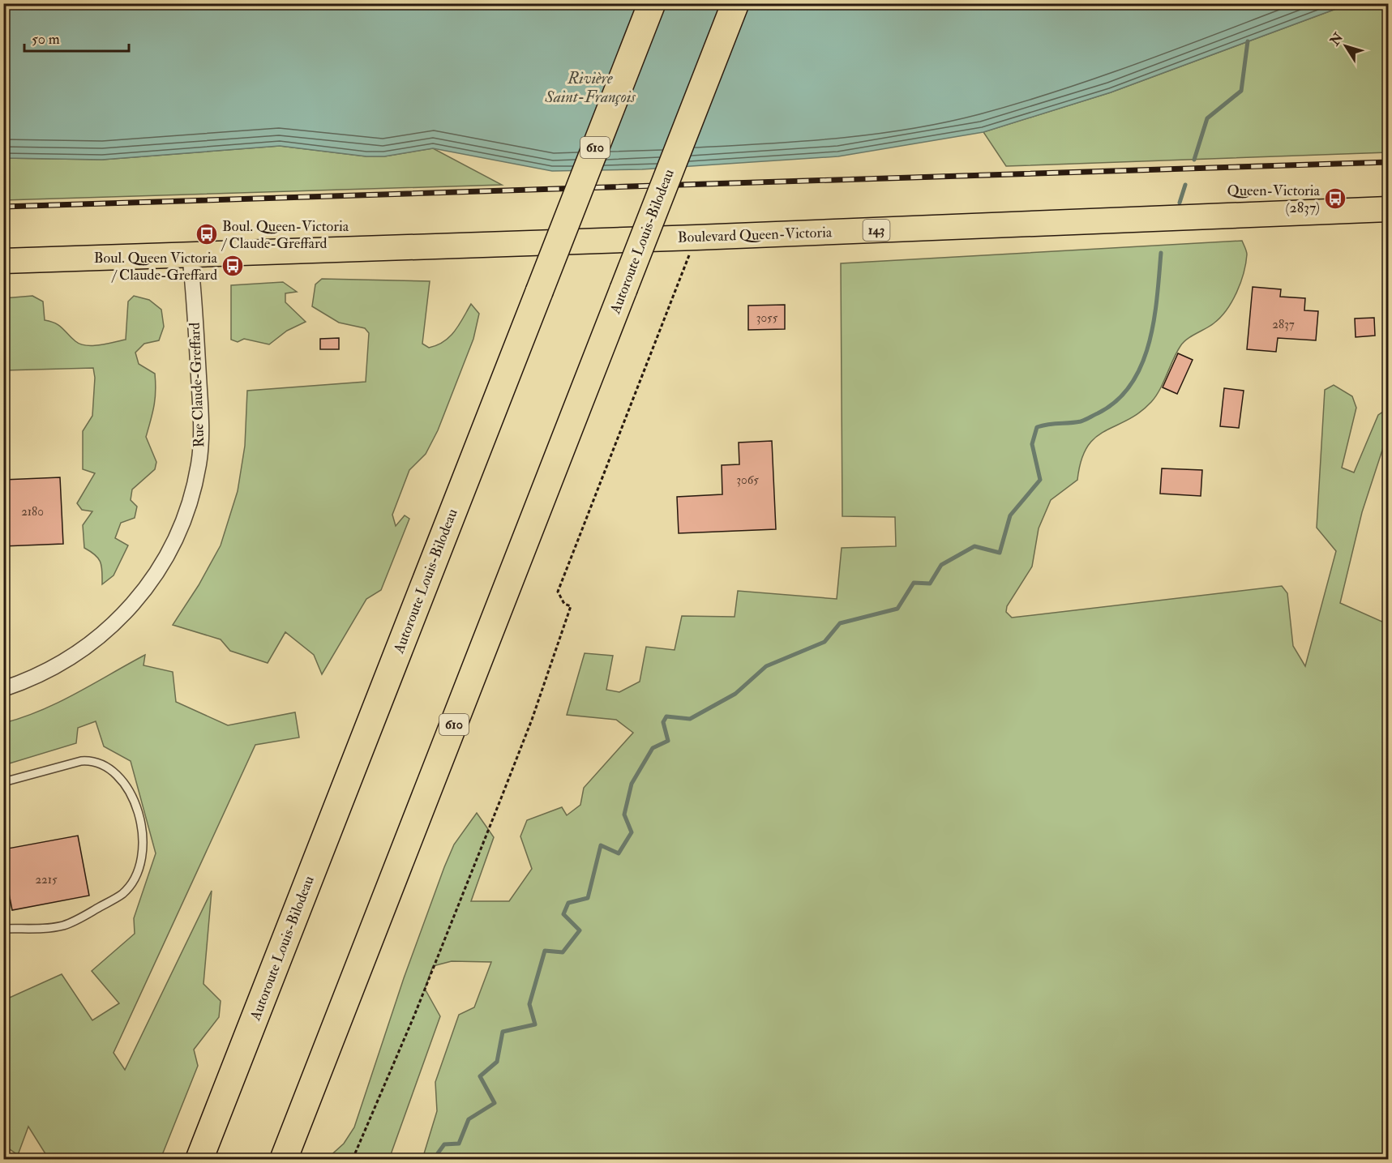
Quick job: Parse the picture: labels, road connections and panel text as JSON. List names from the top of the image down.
{
  "streets": {
    "highway": ["610", "Autoroute Louis-Bilodeau"],
    "main road": ["143", "Boulevard Queen-Victoria"],
    "street": ["Rue Claude-Greffard"]
  },
  "crossings": [
    ["Boulevard Queen-Victoria", "Rue Claude-Greffard"]
  ],
  "water": ["Rivière Saint-François"],
  "places": {
    "bus stop": ["Queen-Victoria (2837)", "Boul. Queen-Victoria / Claude-Greffard", "Boul. Queen Victoria / Claude-Greffard"]
  },
  "house_numbers": [
    "3055",
    "2837",
    "3065",
    "2180",
    "2215"
  ],
  "scale_bar": "50 m",
  "north": "top left"
}
